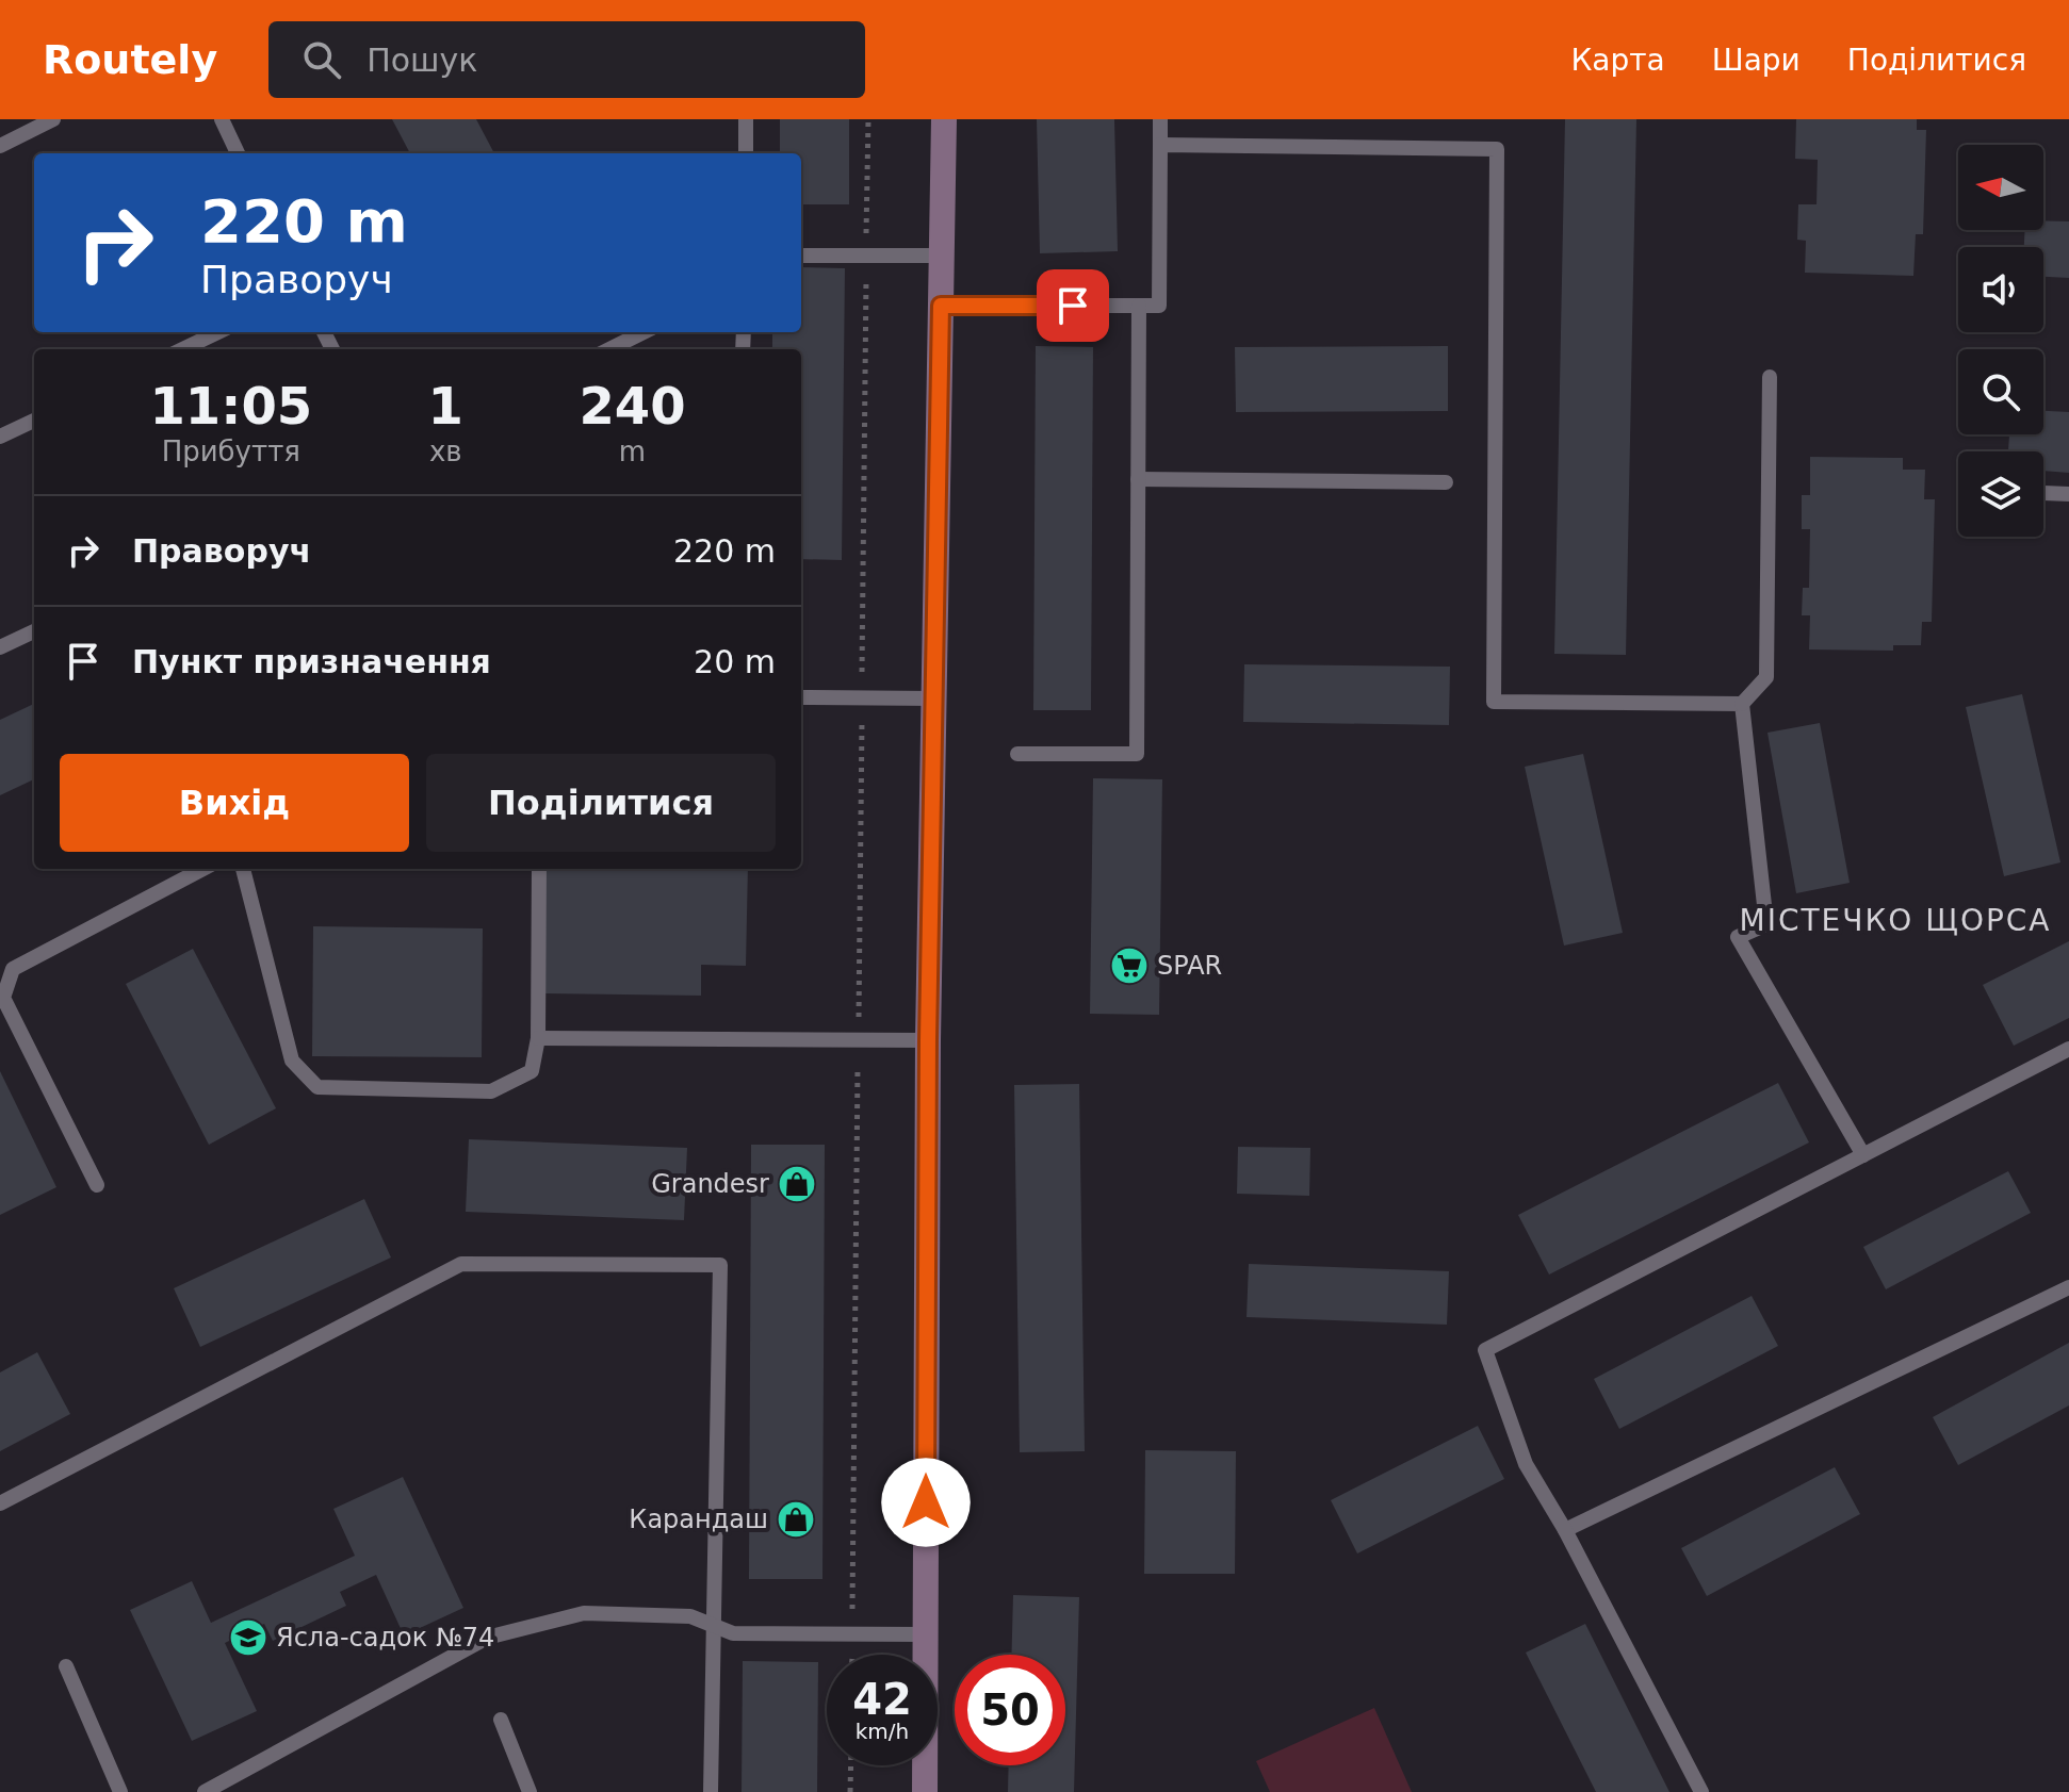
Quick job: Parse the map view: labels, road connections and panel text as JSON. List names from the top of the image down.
{
  "districts": ["МІСТЕЧКО ЩОРСА"],
  "places": {
    "supermarket": ["SPAR"],
    "shop": ["Grandesr", "Карандаш"],
    "school or university": ["Ясла-садок №74"]
  },
  "north": "left",
  "page": {
    "header": "Routely",
    "search": "Пошук",
    "nav": ["Карта", "Шари", "Поділитися"],
    "turn": ["220 m", "Праворуч"],
    "eta": [
      "11:05",
      "Прибуття",
      "1",
      "хв",
      "240",
      "m"
    ],
    "list": [
      {
        "name": "Праворуч",
        "value": "220 m"
      },
      {
        "name": "Пункт призначення",
        "value": "20 m"
      }
    ],
    "buttons": ["Вихід", "Поділитися"],
    "speed": "42 km/h",
    "limit": "50"
  }
}
